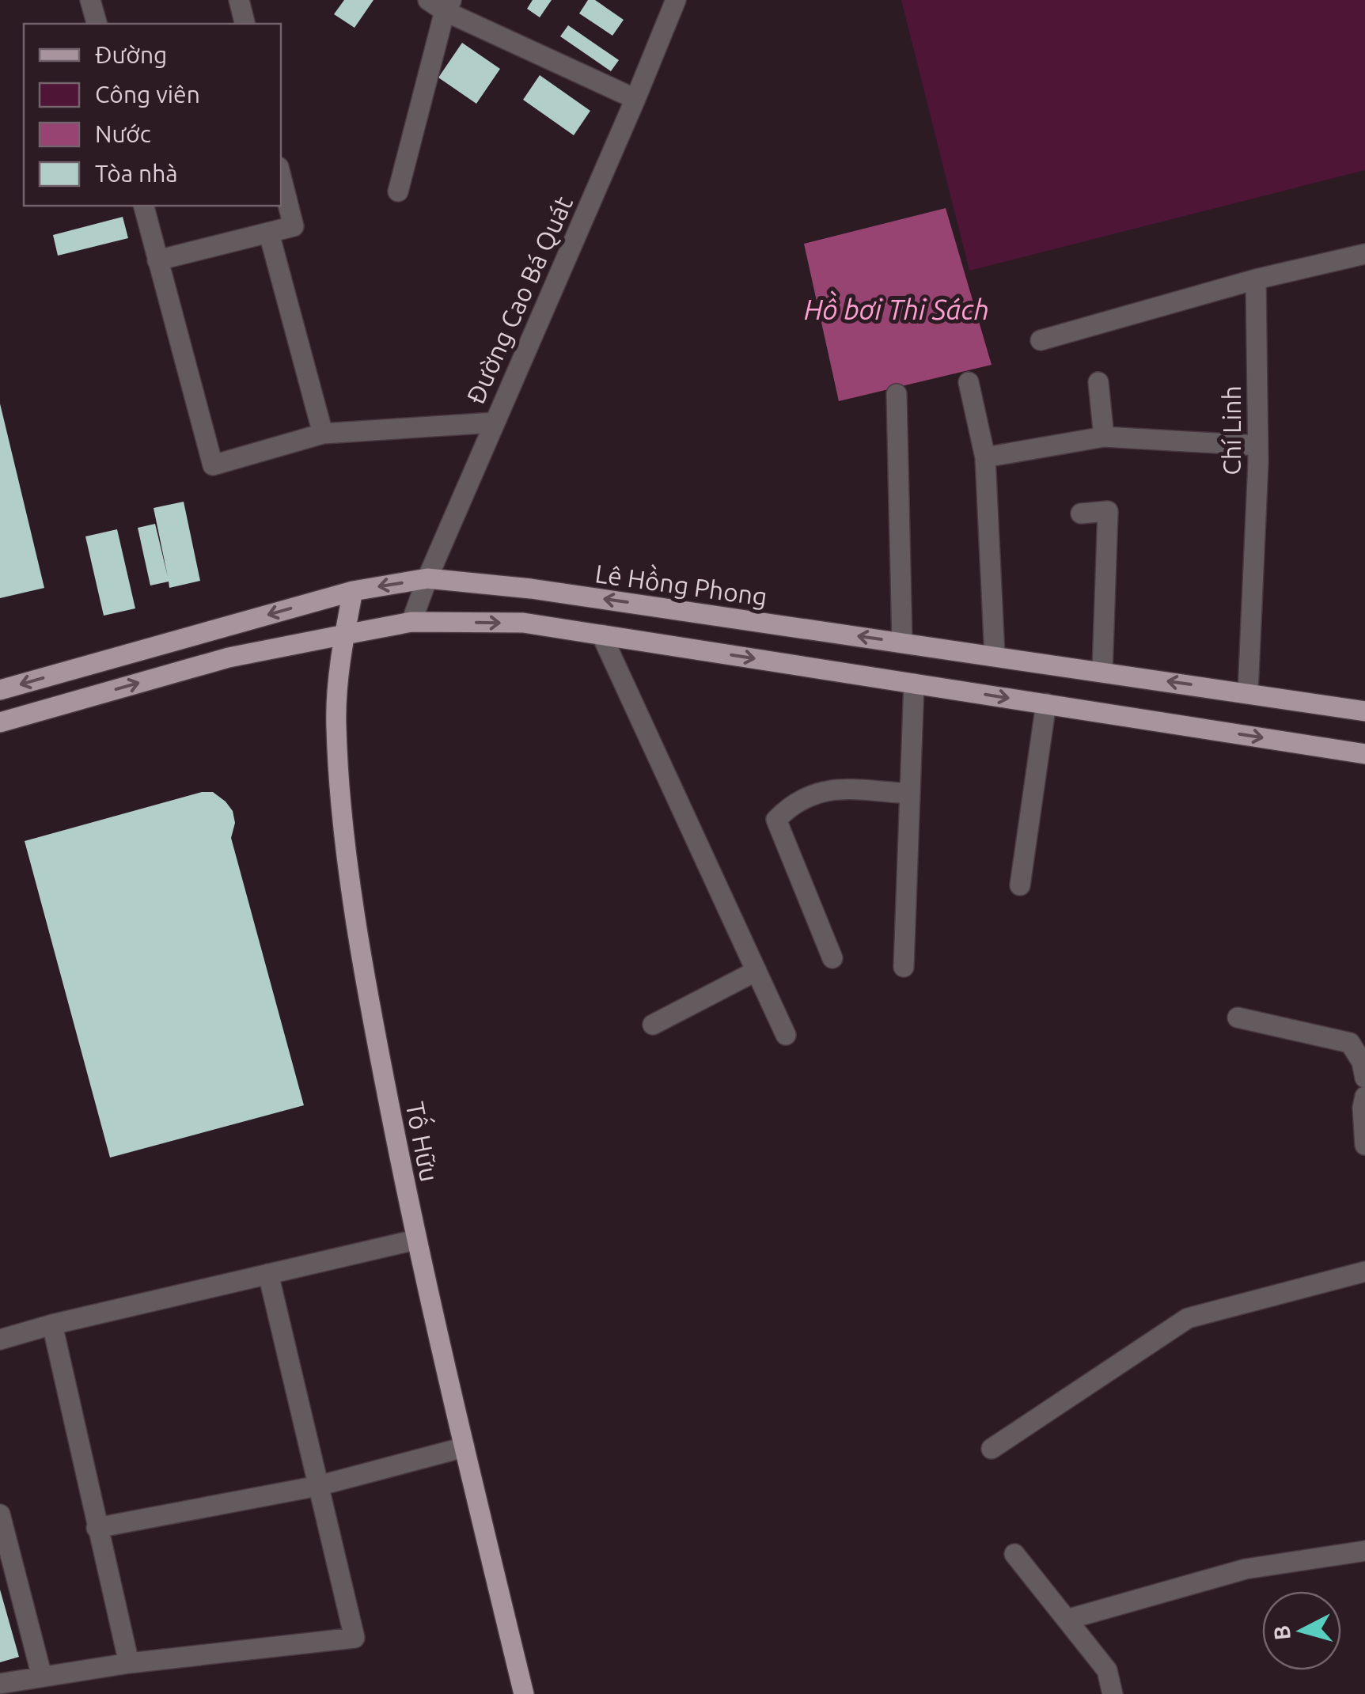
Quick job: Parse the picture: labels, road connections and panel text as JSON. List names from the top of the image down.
{
  "streets": {
    "main road": ["Lê Hồng Phong", "Tố Hữu"],
    "street": ["Đường Cao Bá Quát", "Chí Linh"]
  },
  "crossings": [
    ["Đường Cao Bá Quát", "Lê Hồng Phong"],
    ["Chí Linh", "Lê Hồng Phong"],
    ["Lê Hồng Phong", "Tố Hữu"]
  ],
  "water": ["Hồ bơi Thi Sách"],
  "legend": [
    "Đường",
    "Công viên",
    "Nước",
    "Tòa nhà"
  ],
  "north": "left"
}
